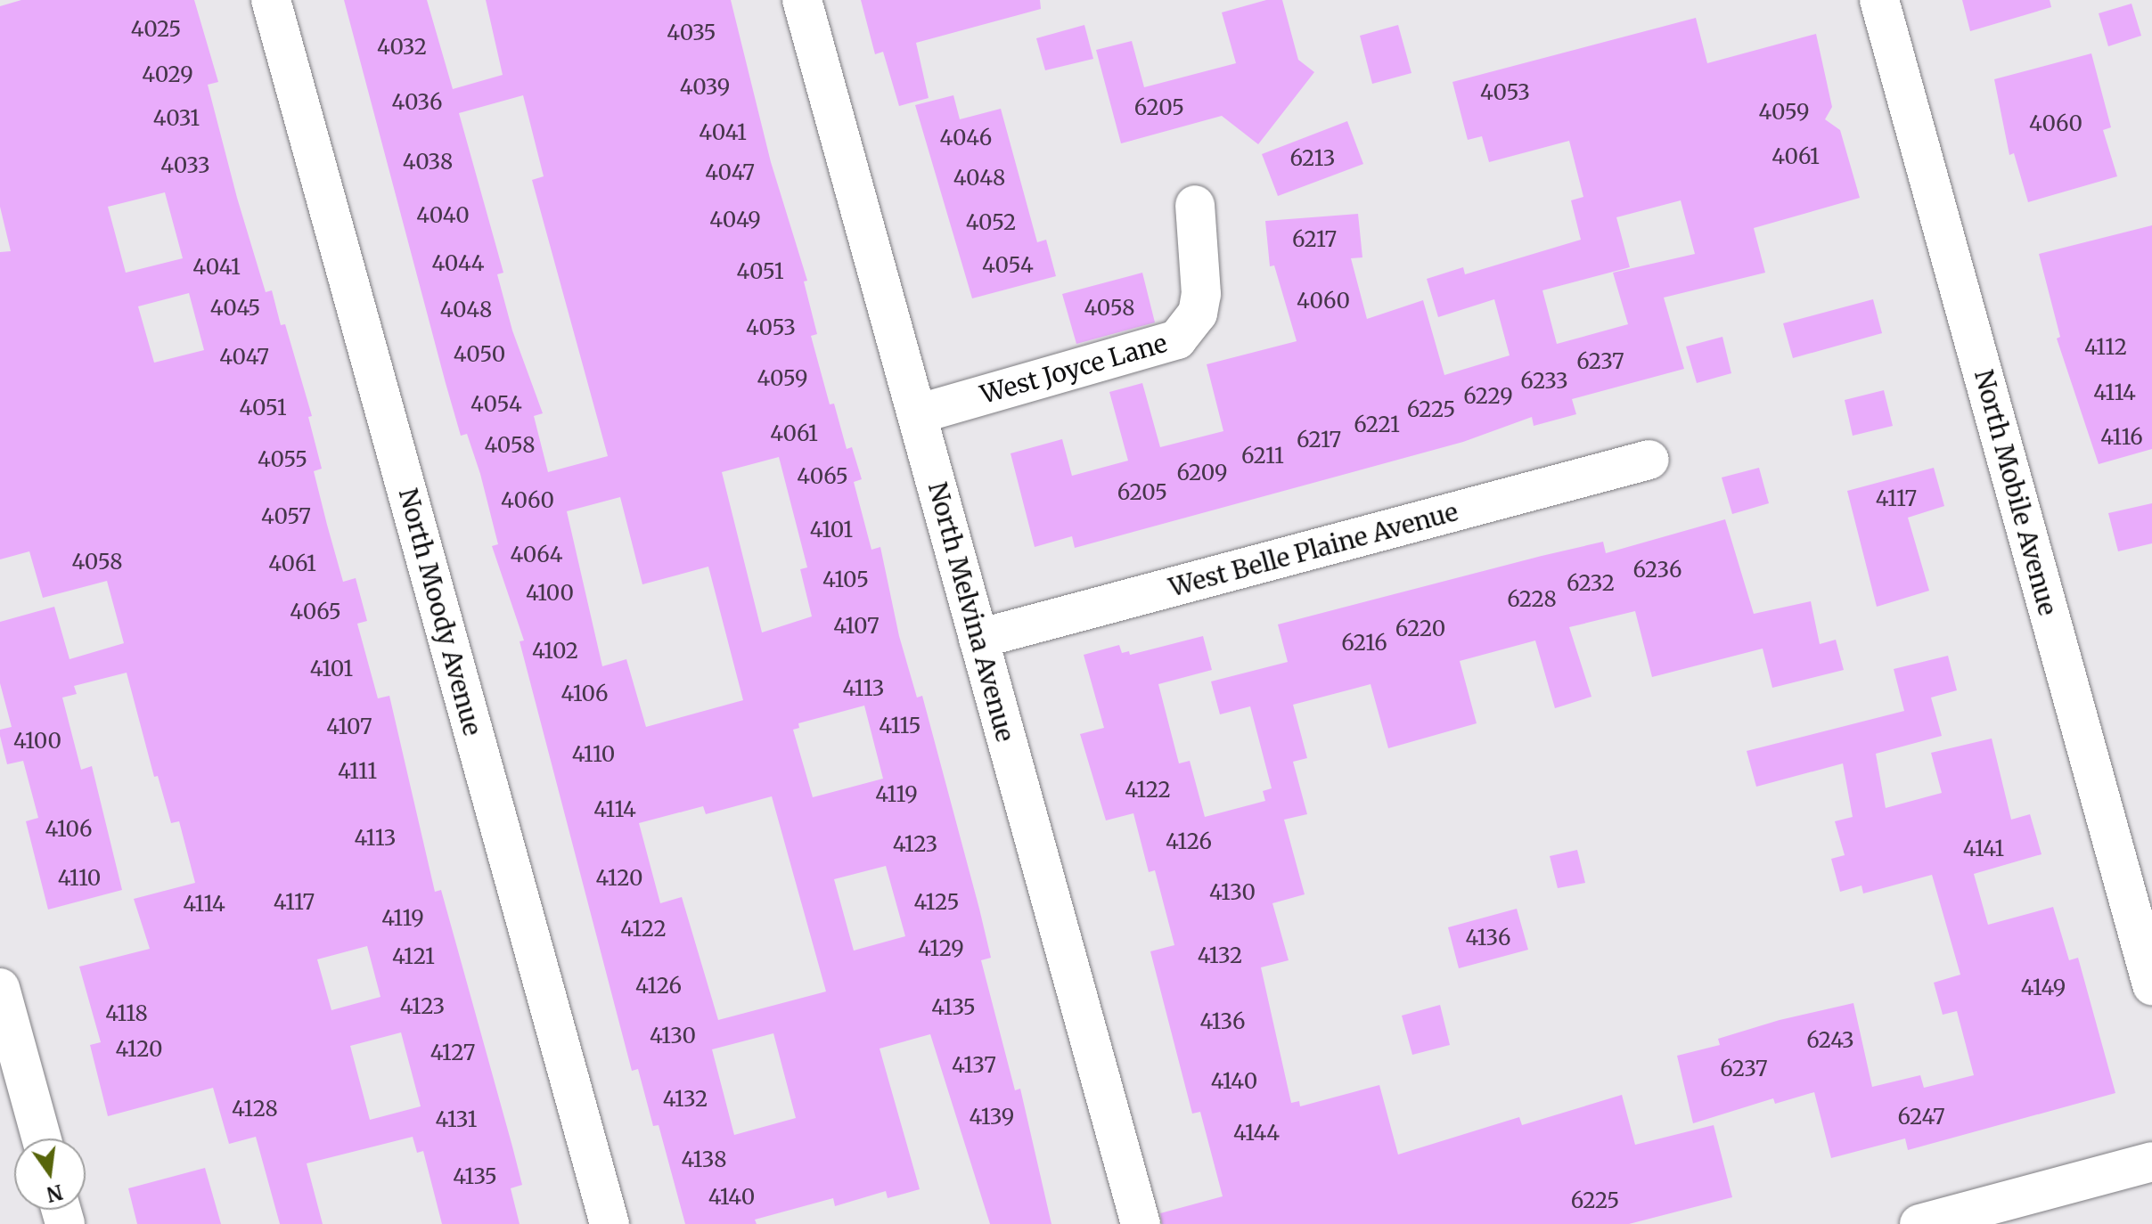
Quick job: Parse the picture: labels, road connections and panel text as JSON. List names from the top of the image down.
{
  "streets": {
    "street": [
      "West Joyce Lane",
      "North Mobile Avenue",
      "West Belle Plaine Avenue",
      "North Moody Avenue",
      "North Melvina Avenue"
    ]
  },
  "crossings": [
    ["West Joyce Lane", "North Melvina Avenue"],
    ["West Belle Plaine Avenue", "North Melvina Avenue"]
  ],
  "house_numbers": [
    "4025",
    "4035",
    "4032",
    "4029",
    "4039",
    "4053",
    "4036",
    "6205",
    "4059",
    "4031",
    "4060",
    "4041",
    "4046",
    "4061",
    "6213",
    "4038",
    "4033",
    "4047",
    "4048",
    "4040",
    "4049",
    "4052",
    "6217",
    "4044",
    "4054",
    "4041",
    "4051",
    "4060",
    "4045",
    "4058",
    "4048",
    "4053",
    "4112",
    "4050",
    "4047",
    "6237",
    "4059",
    "6233",
    "4114",
    "6229",
    "4054",
    "4051",
    "6225",
    "6221",
    "4061",
    "4116",
    "6217",
    "4058",
    "6211",
    "4055",
    "6209",
    "4065",
    "6205",
    "4117",
    "4060",
    "4057",
    "4101",
    "4064",
    "4058",
    "4061",
    "6236",
    "4105",
    "6232",
    "4100",
    "6228",
    "4065",
    "4107",
    "6220",
    "6216",
    "4102",
    "4101",
    "4113",
    "4106",
    "4115",
    "4107",
    "4100",
    "4110",
    "4111",
    "4122",
    "4119",
    "4114",
    "4106",
    "4113",
    "4126",
    "4123",
    "4141",
    "4110",
    "4120",
    "4130",
    "4117",
    "4125",
    "4114",
    "4119",
    "4122",
    "4136",
    "4129",
    "4132",
    "4121",
    "4126",
    "4149",
    "4123",
    "4135",
    "4118",
    "4136",
    "4130",
    "6243",
    "4120",
    "4127",
    "4137",
    "6237",
    "4140",
    "4132",
    "4128",
    "4139",
    "6247",
    "4131",
    "4144",
    "4138",
    "4135",
    "4140",
    "6225"
  ],
  "north": "bottom"
}
